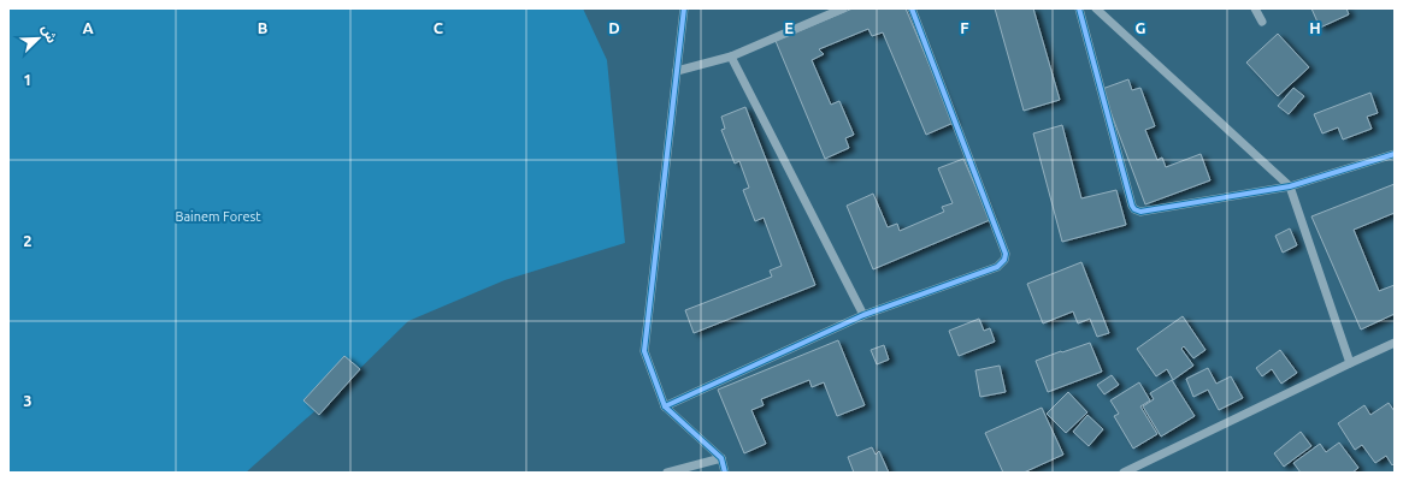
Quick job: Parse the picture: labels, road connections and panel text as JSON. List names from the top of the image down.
{
  "parks": ["Bainem Forest"],
  "north": "top right",
  "grid": {
    "columns": [
      "A",
      "B",
      "C",
      "D",
      "E",
      "F",
      "G",
      "H"
    ],
    "rows": ["1", "2", "3"]
  }
}
